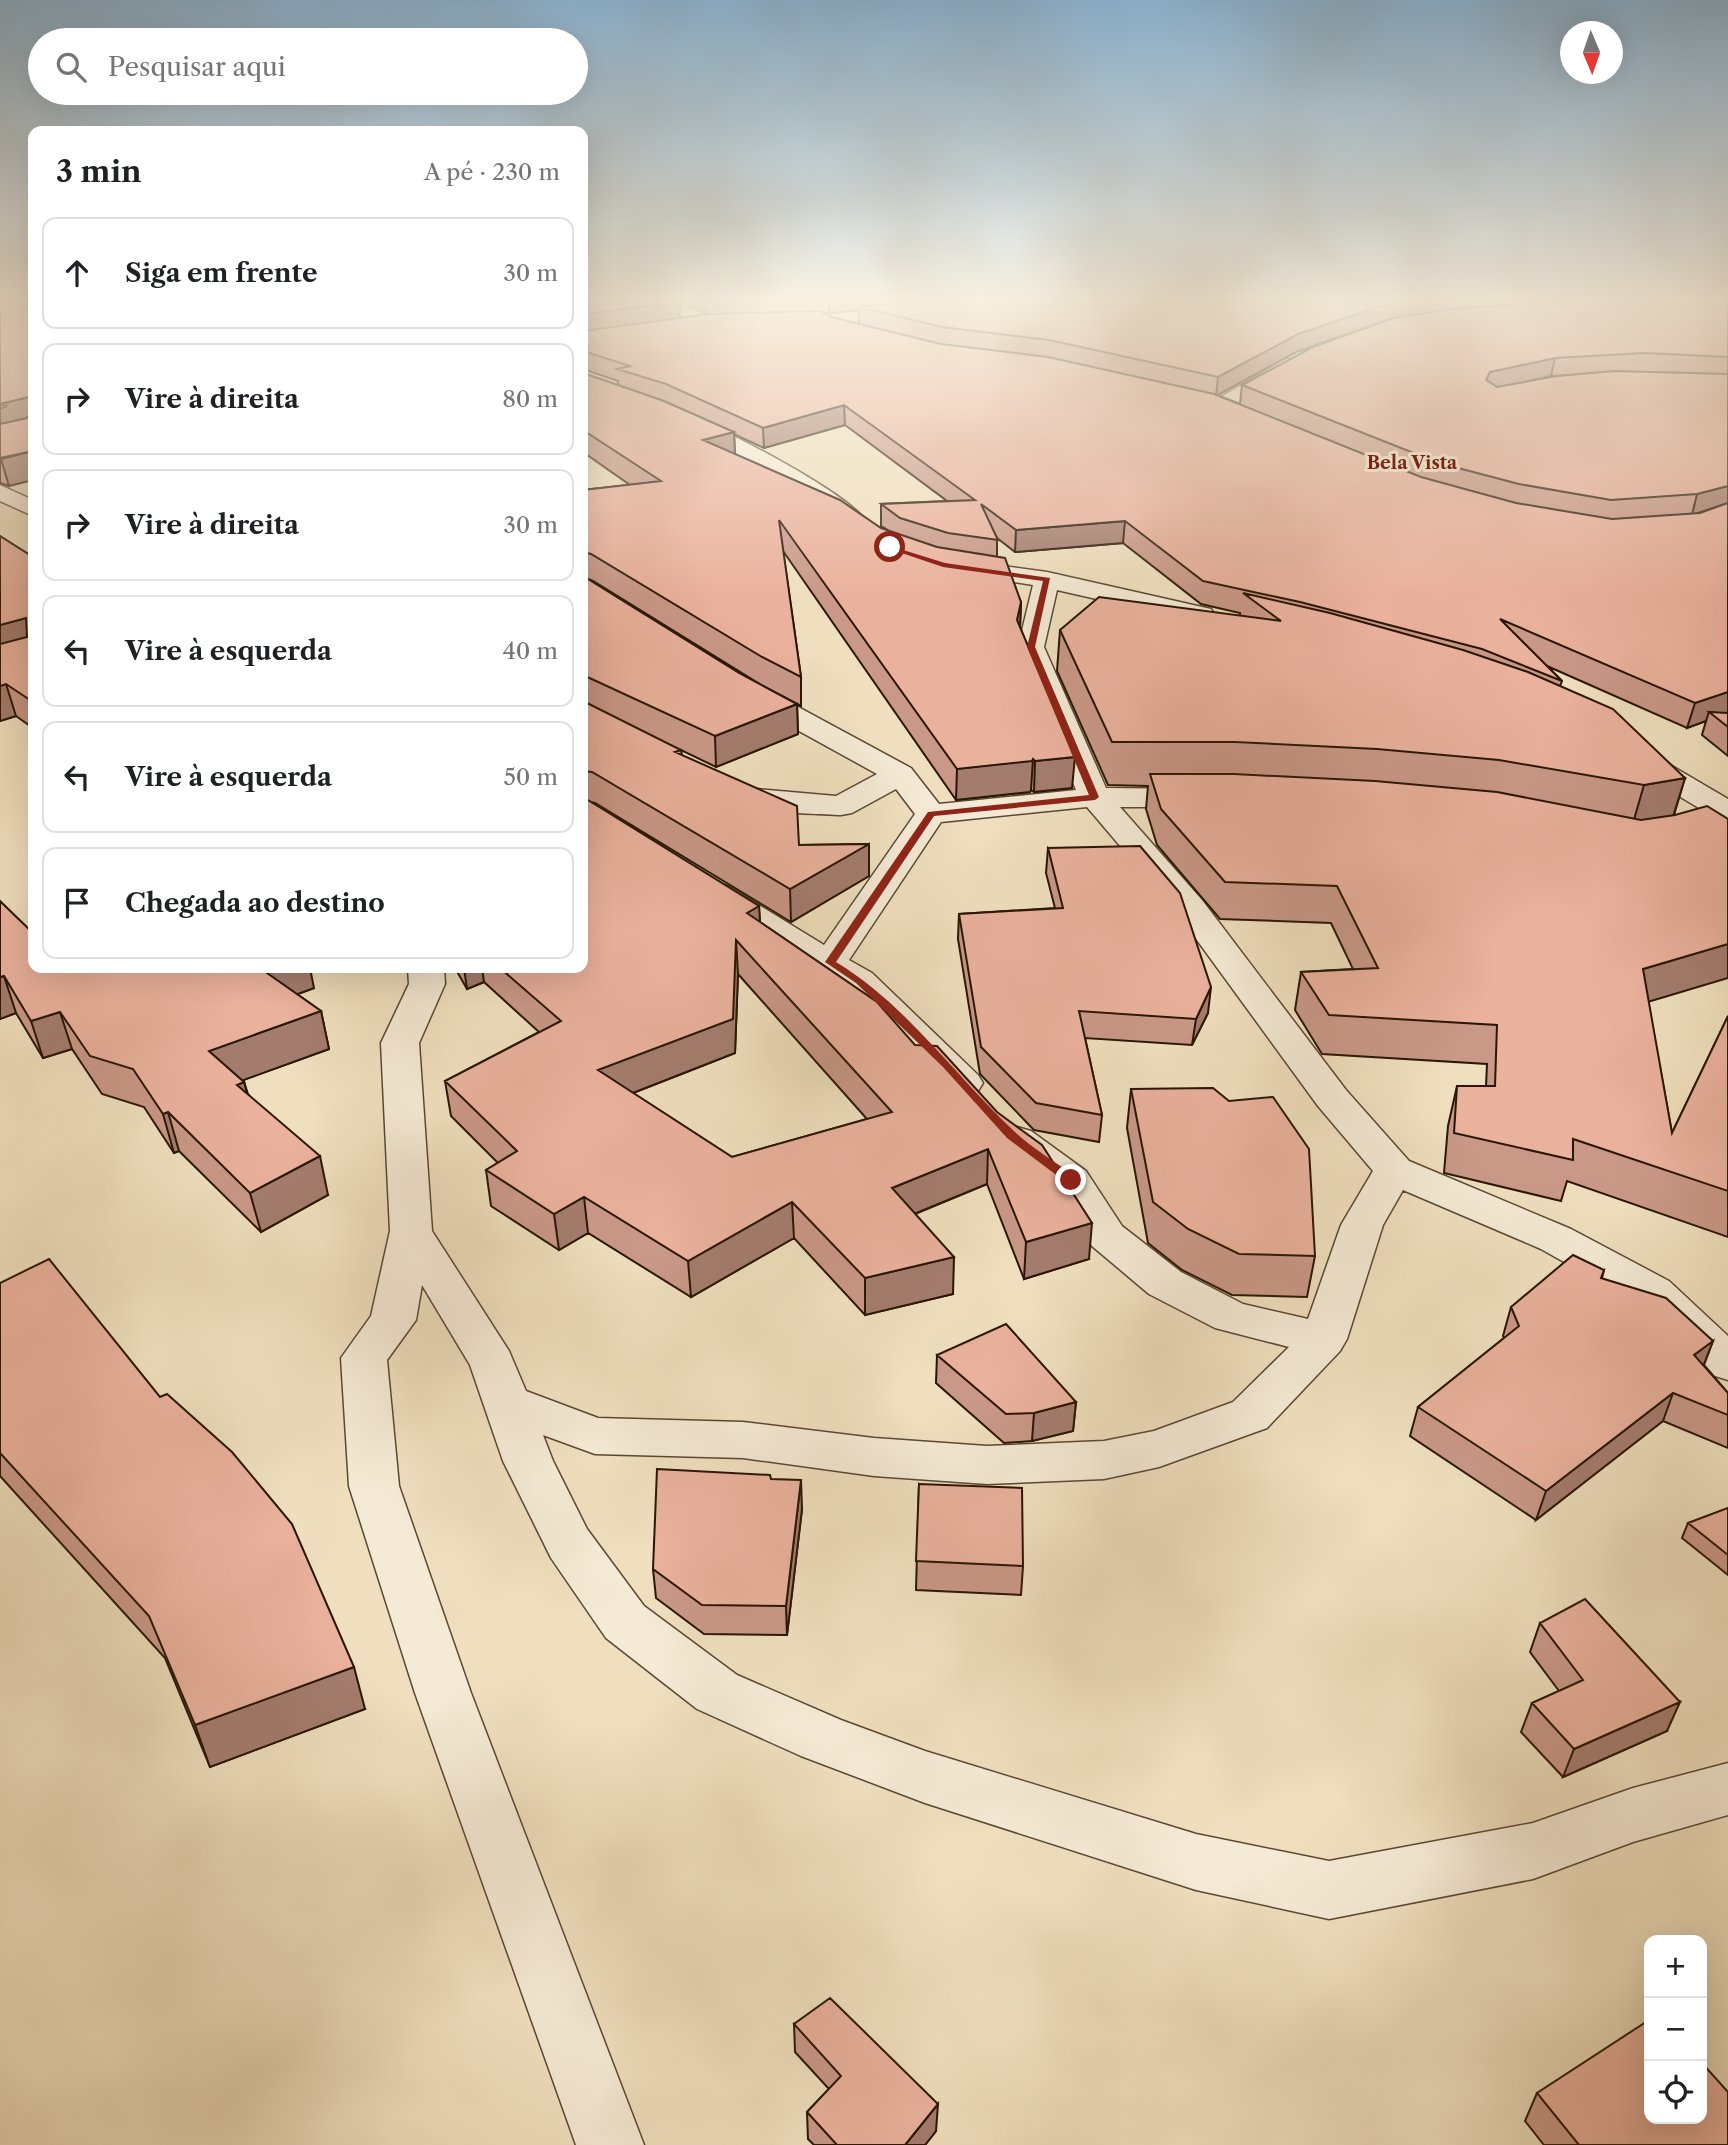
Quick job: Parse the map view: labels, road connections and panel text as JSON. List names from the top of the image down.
{
  "districts": ["Bela Vista"],
  "north": "bottom",
  "page": {
    "search": "Pesquisar aqui",
    "heading": ["3 min", "A pé · 230 m"],
    "list": [
      ["Siga em frente", "30 m"],
      ["Vire à direita", "80 m"],
      ["Vire à direita", "30 m"],
      ["Vire à esquerda", "40 m"],
      ["Vire à esquerda", "50 m"],
      "Chegada ao destino"
    ],
    "map_buttons": ["+", "−"]
  }
}
